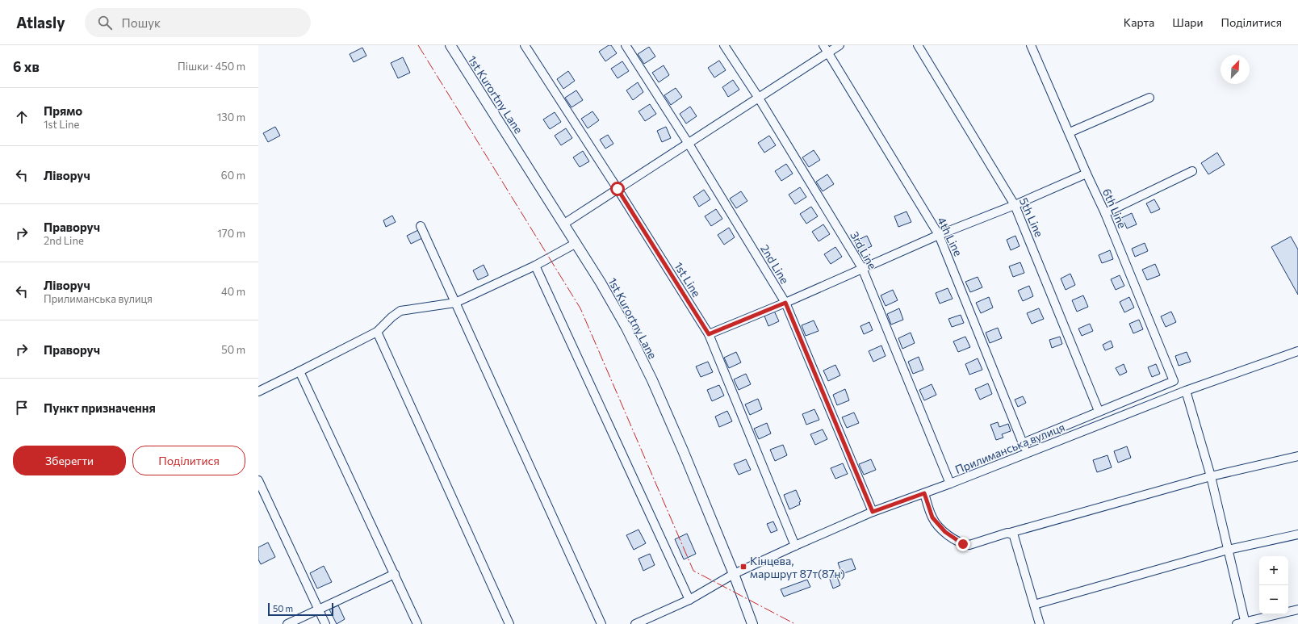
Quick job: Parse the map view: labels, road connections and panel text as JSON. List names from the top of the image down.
{
  "streets": {
    "street": [
      "1st Kurortny Lane",
      "6th Line",
      "5th Line",
      "4th Line",
      "3rd Line",
      "2nd Line",
      "1st Line",
      "Прилиманська вулиця"
    ]
  },
  "crossings": [
    ["1st Kurortny Lane", "Прилиманська вулиця"],
    ["6th Line", "5th Line"],
    ["4th Line", "Прилиманська вулиця"],
    ["3rd Line", "Прилиманська вулиця"],
    ["2nd Line", "Прилиманська вулиця"],
    ["1st Line", "Прилиманська вулиця"]
  ],
  "places": {
    "transit": ["Кінцева, маршрут 87т(87н)"]
  },
  "scale_bar": "50 m",
  "north": "top right",
  "page": {
    "header": "Atlasly",
    "search": "Пошук",
    "nav": ["Карта", "Шари", "Поділитися"],
    "heading": ["6 хв", "Пішки · 450 m"],
    "list": [
      ["Прямо", "1st Line", "130 m"],
      ["Ліворуч", "60 m"],
      ["Праворуч", "2nd Line", "170 m"],
      ["Ліворуч", "Прилиманська вулиця", "40 m"],
      ["Праворуч", "50 m"],
      "Пункт призначення"
    ],
    "buttons": ["Зберегти", "Поділитися"],
    "map_buttons": ["+", "−"],
    "scale": "50 m"
  }
}
